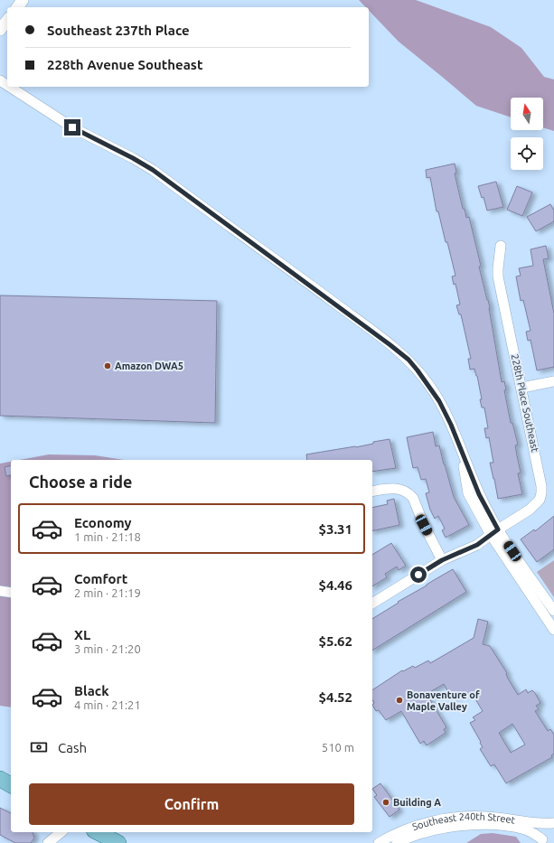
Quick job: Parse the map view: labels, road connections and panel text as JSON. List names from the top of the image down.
{
  "streets": {
    "street": ["228th Place Southeast", "Southeast 240th Street"]
  },
  "places": ["Amazon DWA5", "Bonaventure of Maple Valley", "Building A"],
  "north": "top",
  "page": {
    "banner": ["Southeast 237th Place", "228th Avenue Southeast"],
    "heading": "Choose a ride",
    "list": [
      {
        "name": "Economy",
        "note": "1 min · 21:18",
        "value": "$3.31"
      },
      {
        "name": "Comfort",
        "note": "2 min · 21:19",
        "value": "$4.46"
      },
      {
        "name": "XL",
        "note": "3 min · 21:20",
        "value": "$5.62"
      },
      {
        "name": "Black",
        "note": "4 min · 21:21",
        "value": "$4.52"
      }
    ],
    "pay": ["Cash", "510 m"],
    "buttons": "Confirm"
  }
}
